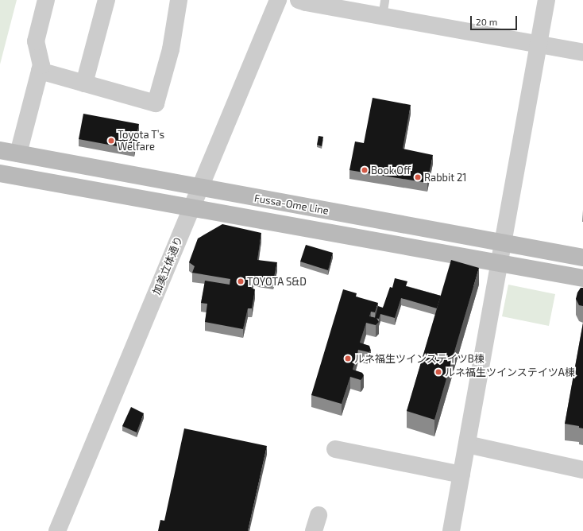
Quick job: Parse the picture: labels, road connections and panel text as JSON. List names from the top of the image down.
{
  "streets": {
    "main road": ["Fussa-Ome Line"],
    "street": ["加美立体通り"]
  },
  "crossings": [
    ["Fussa-Ome Line", "加美立体通り"]
  ],
  "places": [
    "Toyota T’s Welfare",
    "Book Off",
    "Rabbit 21",
    "TOYOTA S&D",
    "ルネ福生ツインステイツB棟",
    "ルネ福生ツインステイツA棟"
  ],
  "scale_bar": "20 m"
}
